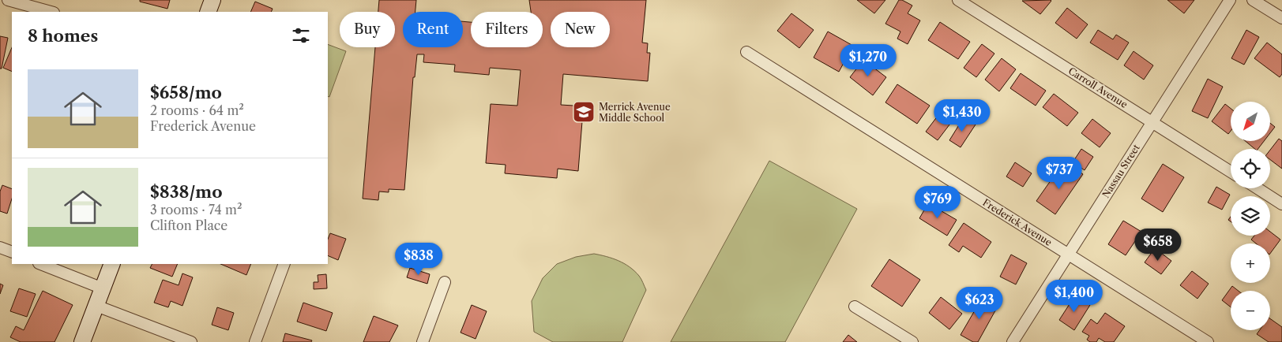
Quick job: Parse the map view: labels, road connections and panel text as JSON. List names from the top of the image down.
{
  "streets": {
    "street": ["Carroll Avenue", "Nassau Street", "Frederick Avenue"]
  },
  "crossings": [
    ["Carroll Avenue", "Nassau Street"],
    ["Nassau Street", "Frederick Avenue"]
  ],
  "places": {
    "school or university": ["Merrick Avenue Middle School"]
  },
  "north": "bottom left",
  "page": {
    "chip": [
      "Buy",
      "Rent",
      "Filters",
      "New"
    ],
    "heading": "8 homes",
    "price": [
      "$1,270",
      "$1,430",
      "$737",
      "$769",
      "$658",
      "$838",
      "$1,400",
      "$623"
    ],
    "list": [
      {
        "name": "$658/mo",
        "note": "2 rooms · 64 m² · Frederick Avenue"
      },
      {
        "name": "$838/mo",
        "note": "3 rooms · 74 m² · Clifton Place"
      }
    ],
    "map_buttons": ["+", "−"]
  }
}
